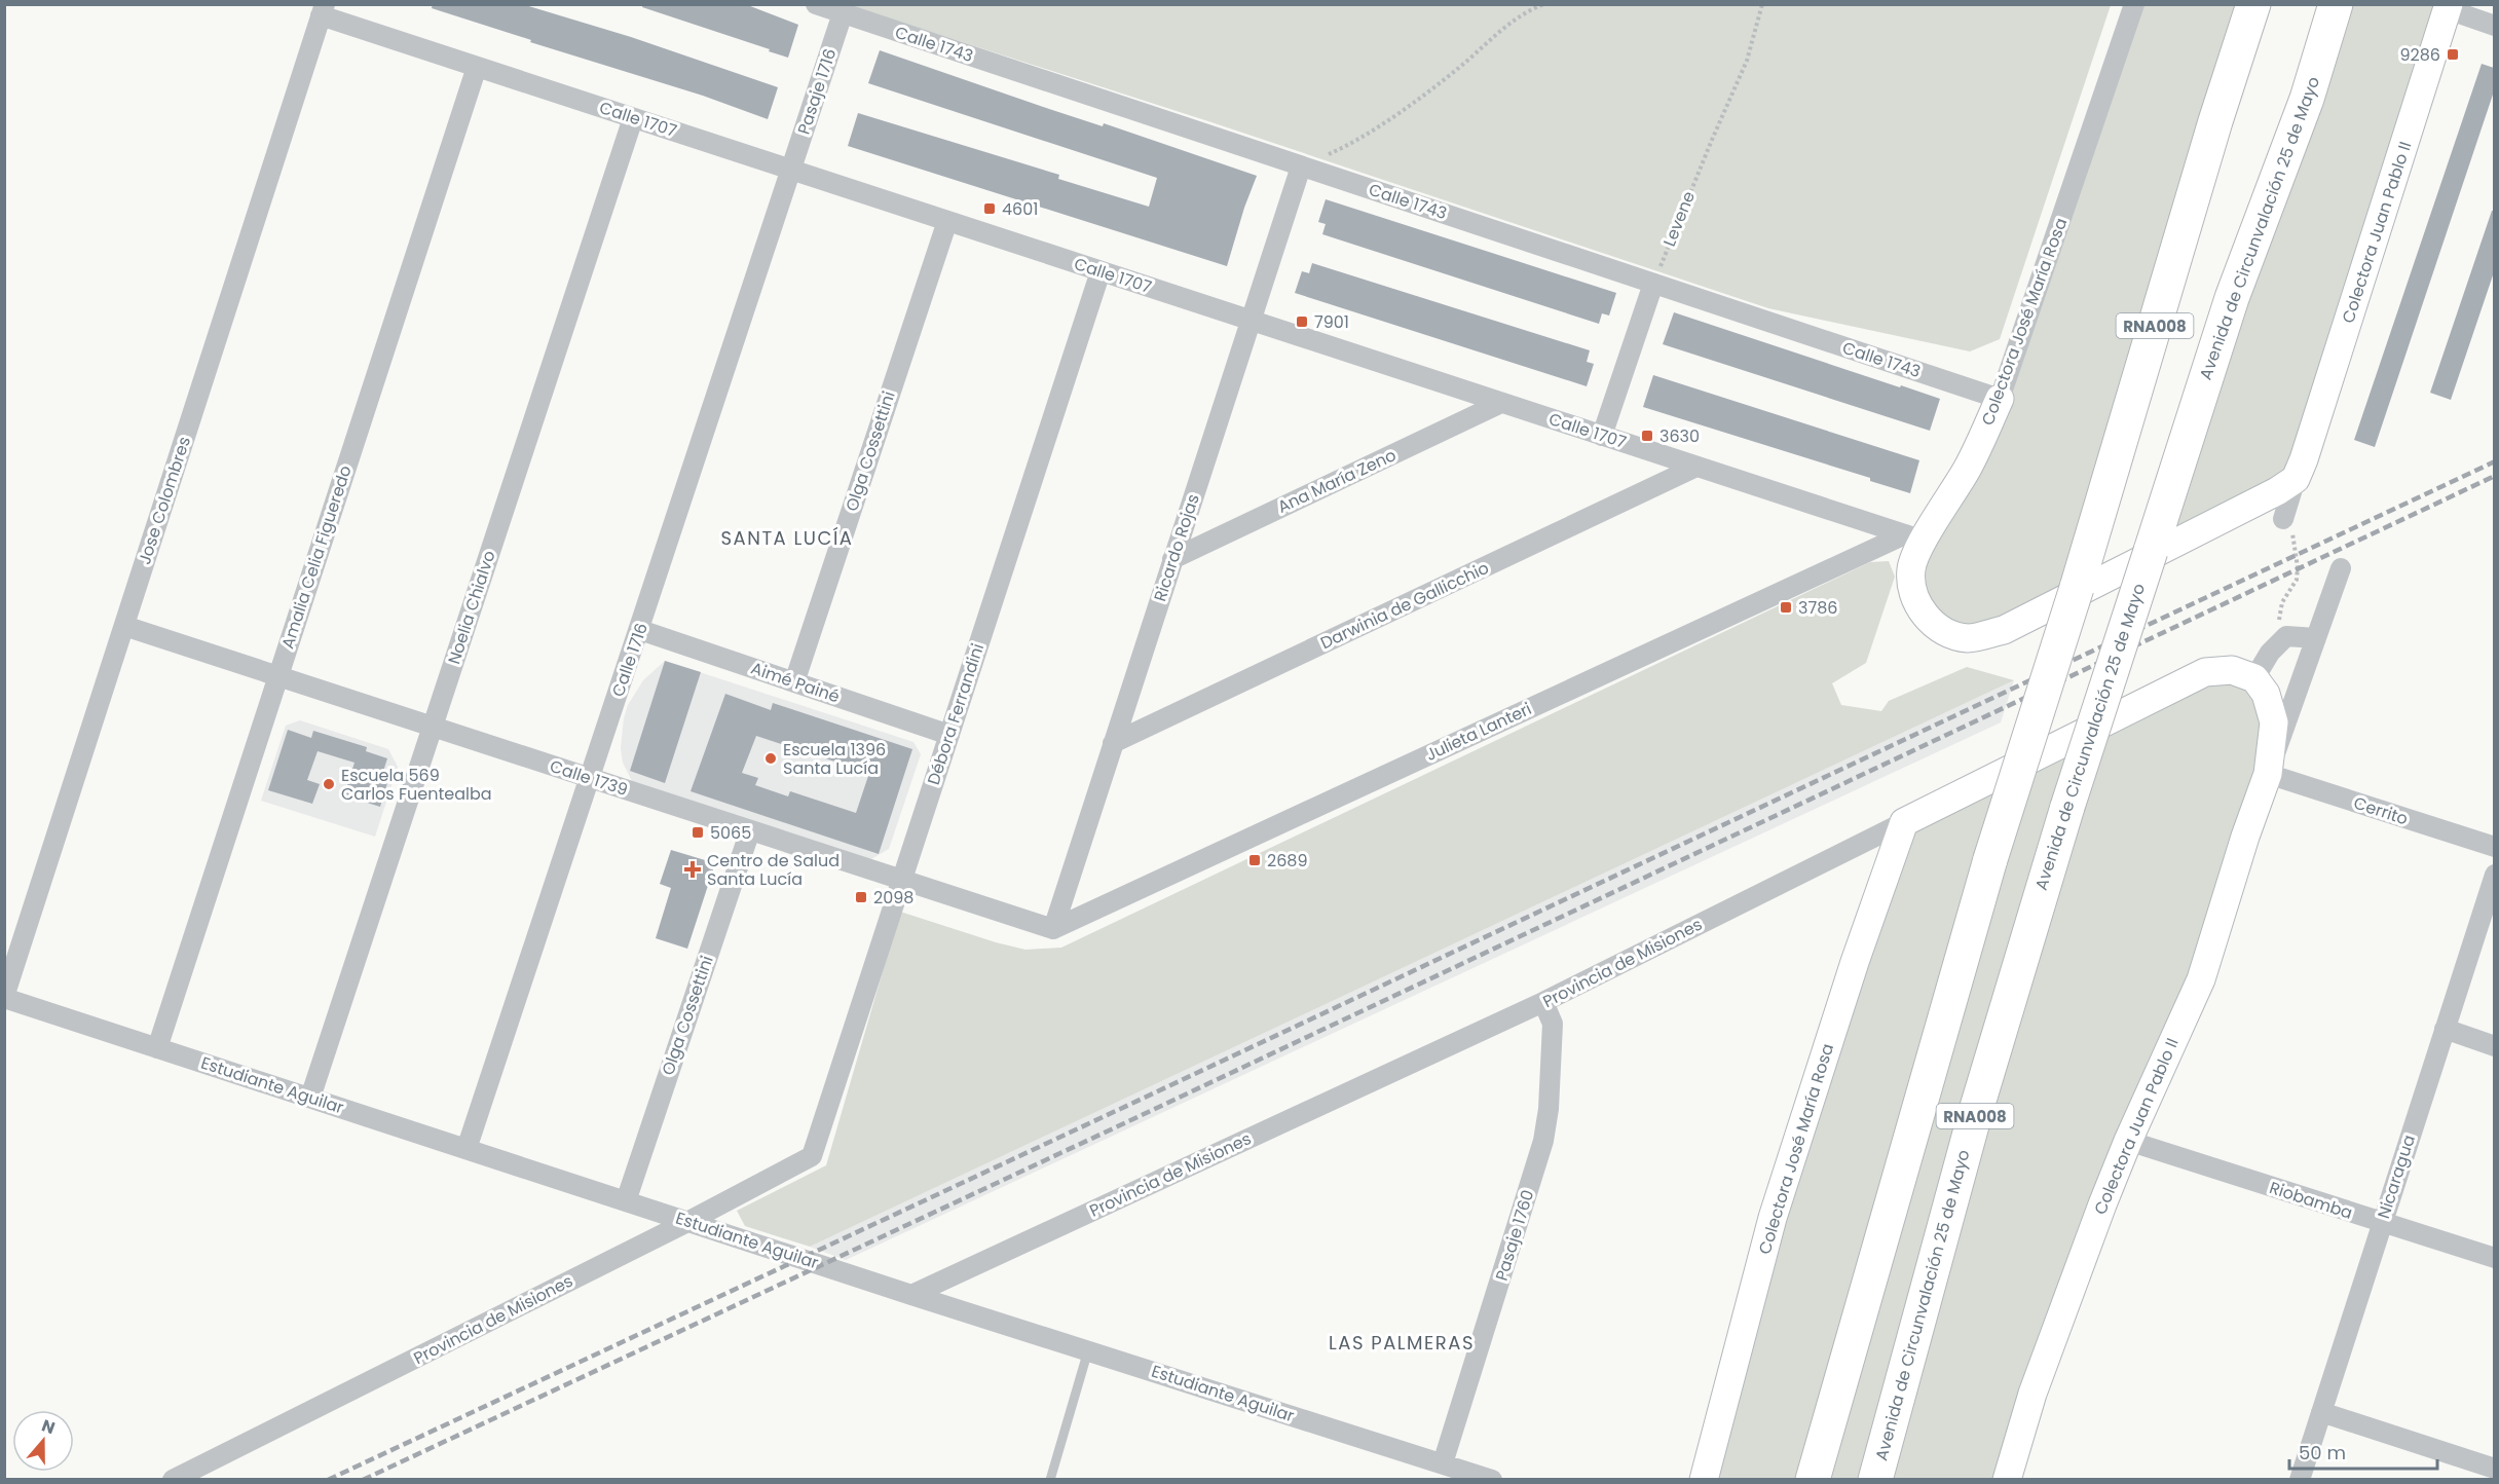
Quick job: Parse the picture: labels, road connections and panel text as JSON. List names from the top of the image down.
{
  "streets": {
    "highway": ["Avenida de Circunvalación 25 de Mayo", "RNA008"],
    "main road": ["Colectora Juan Pablo II", "Colectora José María Rosa", "Provincia de Misiones"],
    "street": [
      "Calle 1743",
      "Pasaje 1716",
      "Calle 1707",
      "Olga Cossettini",
      "Ana María Zeno",
      "Jose Colombres",
      "Ricardo Rojas",
      "Amalia Celia Figueredo",
      "Darwinia de Gallicchio",
      "Noelia Chialvo",
      "Calle 1716",
      "Aimé Painé",
      "Débora Ferrandini",
      "Julieta Lanteri",
      "Calle 1739",
      "Cerrito",
      "Estudiante Aguilar",
      "Nicaragua",
      "Riobamba",
      "Pasaje 1760"
    ],
    "path": ["Levene"]
  },
  "crossings": [
    ["Calle 1743", "Pasaje 1716"],
    ["Calle 1743", "Levene"],
    ["Calle 1743", "Colectora José María Rosa"],
    ["Calle 1743", "Ricardo Rojas"],
    ["Pasaje 1716", "Calle 1707"],
    ["Pasaje 1716", "Calle 1716"],
    ["Calle 1707", "Colectora José María Rosa"],
    ["Calle 1707", "Olga Cossettini"],
    ["Calle 1707", "Ana María Zeno"],
    ["Calle 1707", "Jose Colombres"],
    ["Calle 1707", "Ricardo Rojas"],
    ["Calle 1707", "Amalia Celia Figueredo"],
    ["Calle 1707", "Darwinia de Gallicchio"],
    ["Calle 1707", "Noelia Chialvo"],
    ["Calle 1707", "Calle 1716"],
    ["Calle 1707", "Débora Ferrandini"],
    ["Calle 1707", "Julieta Lanteri"],
    ["Colectora Juan Pablo II", "Colectora José María Rosa"],
    ["Colectora Juan Pablo II", "Cerrito"],
    ["Colectora Juan Pablo II", "Provincia de Misiones"],
    ["Colectora Juan Pablo II", "Riobamba"],
    ["Colectora José María Rosa", "Julieta Lanteri"],
    ["Colectora José María Rosa", "Provincia de Misiones"],
    ["Olga Cossettini", "Aimé Painé"],
    ["Olga Cossettini", "Calle 1739"],
    ["Olga Cossettini", "Estudiante Aguilar"],
    ["Ana María Zeno", "Ricardo Rojas"],
    ["Jose Colombres", "Calle 1739"],
    ["Jose Colombres", "Estudiante Aguilar"],
    ["Ricardo Rojas", "Darwinia de Gallicchio"],
    ["Ricardo Rojas", "Julieta Lanteri"],
    ["Ricardo Rojas", "Calle 1739"],
    ["Amalia Celia Figueredo", "Calle 1739"],
    ["Amalia Celia Figueredo", "Estudiante Aguilar"],
    ["Noelia Chialvo", "Calle 1739"],
    ["Noelia Chialvo", "Estudiante Aguilar"],
    ["Calle 1716", "Aimé Painé"],
    ["Calle 1716", "Calle 1739"],
    ["Calle 1716", "Estudiante Aguilar"],
    ["Aimé Painé", "Débora Ferrandini"],
    ["Débora Ferrandini", "Calle 1739"],
    ["Débora Ferrandini", "Provincia de Misiones"],
    ["Julieta Lanteri", "Calle 1739"],
    ["Provincia de Misiones", "Estudiante Aguilar"],
    ["Provincia de Misiones", "Pasaje 1760"],
    ["Estudiante Aguilar", "Pasaje 1760"],
    ["Nicaragua", "Riobamba"]
  ],
  "districts": ["SANTA LUCÍA", "LAS PALMERAS"],
  "places": {
    "transit": [
      "9286",
      "4601",
      "7901",
      "3630",
      "3786",
      "5065",
      "2689",
      "2098"
    ],
    "other": ["Escuela 1396 Santa Lucía", "Escuela 569 Carlos Fuentealba"],
    "health": ["Centro de Salud Santa Lucía"]
  },
  "scale_bar": "50 m",
  "north": "top"
}
